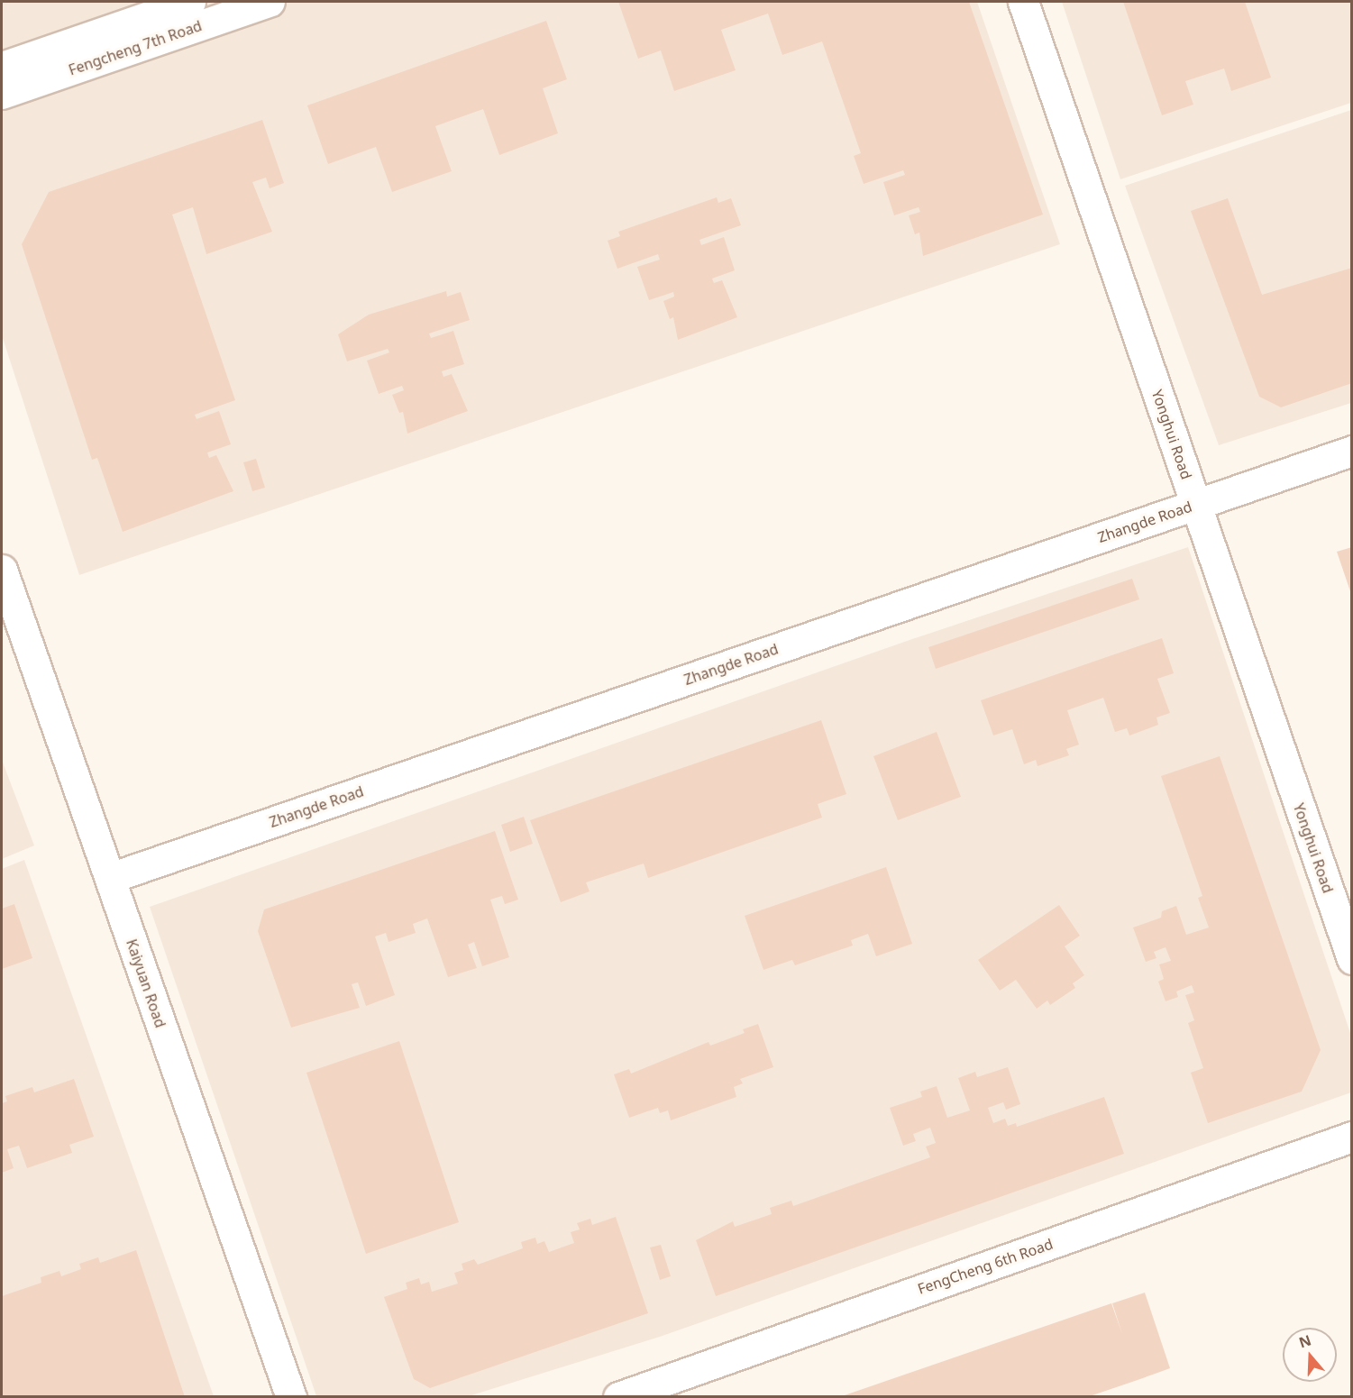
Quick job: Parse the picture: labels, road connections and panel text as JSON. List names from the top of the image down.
{
  "streets": {
    "street": [
      "Fengcheng 7th Road",
      "Yonghui Road",
      "Zhangde Road",
      "Kaiyuan Road",
      "FengCheng 6th Road"
    ]
  },
  "crossings": [
    ["Yonghui Road", "Zhangde Road"],
    ["Zhangde Road", "Kaiyuan Road"]
  ],
  "north": "top"
}
